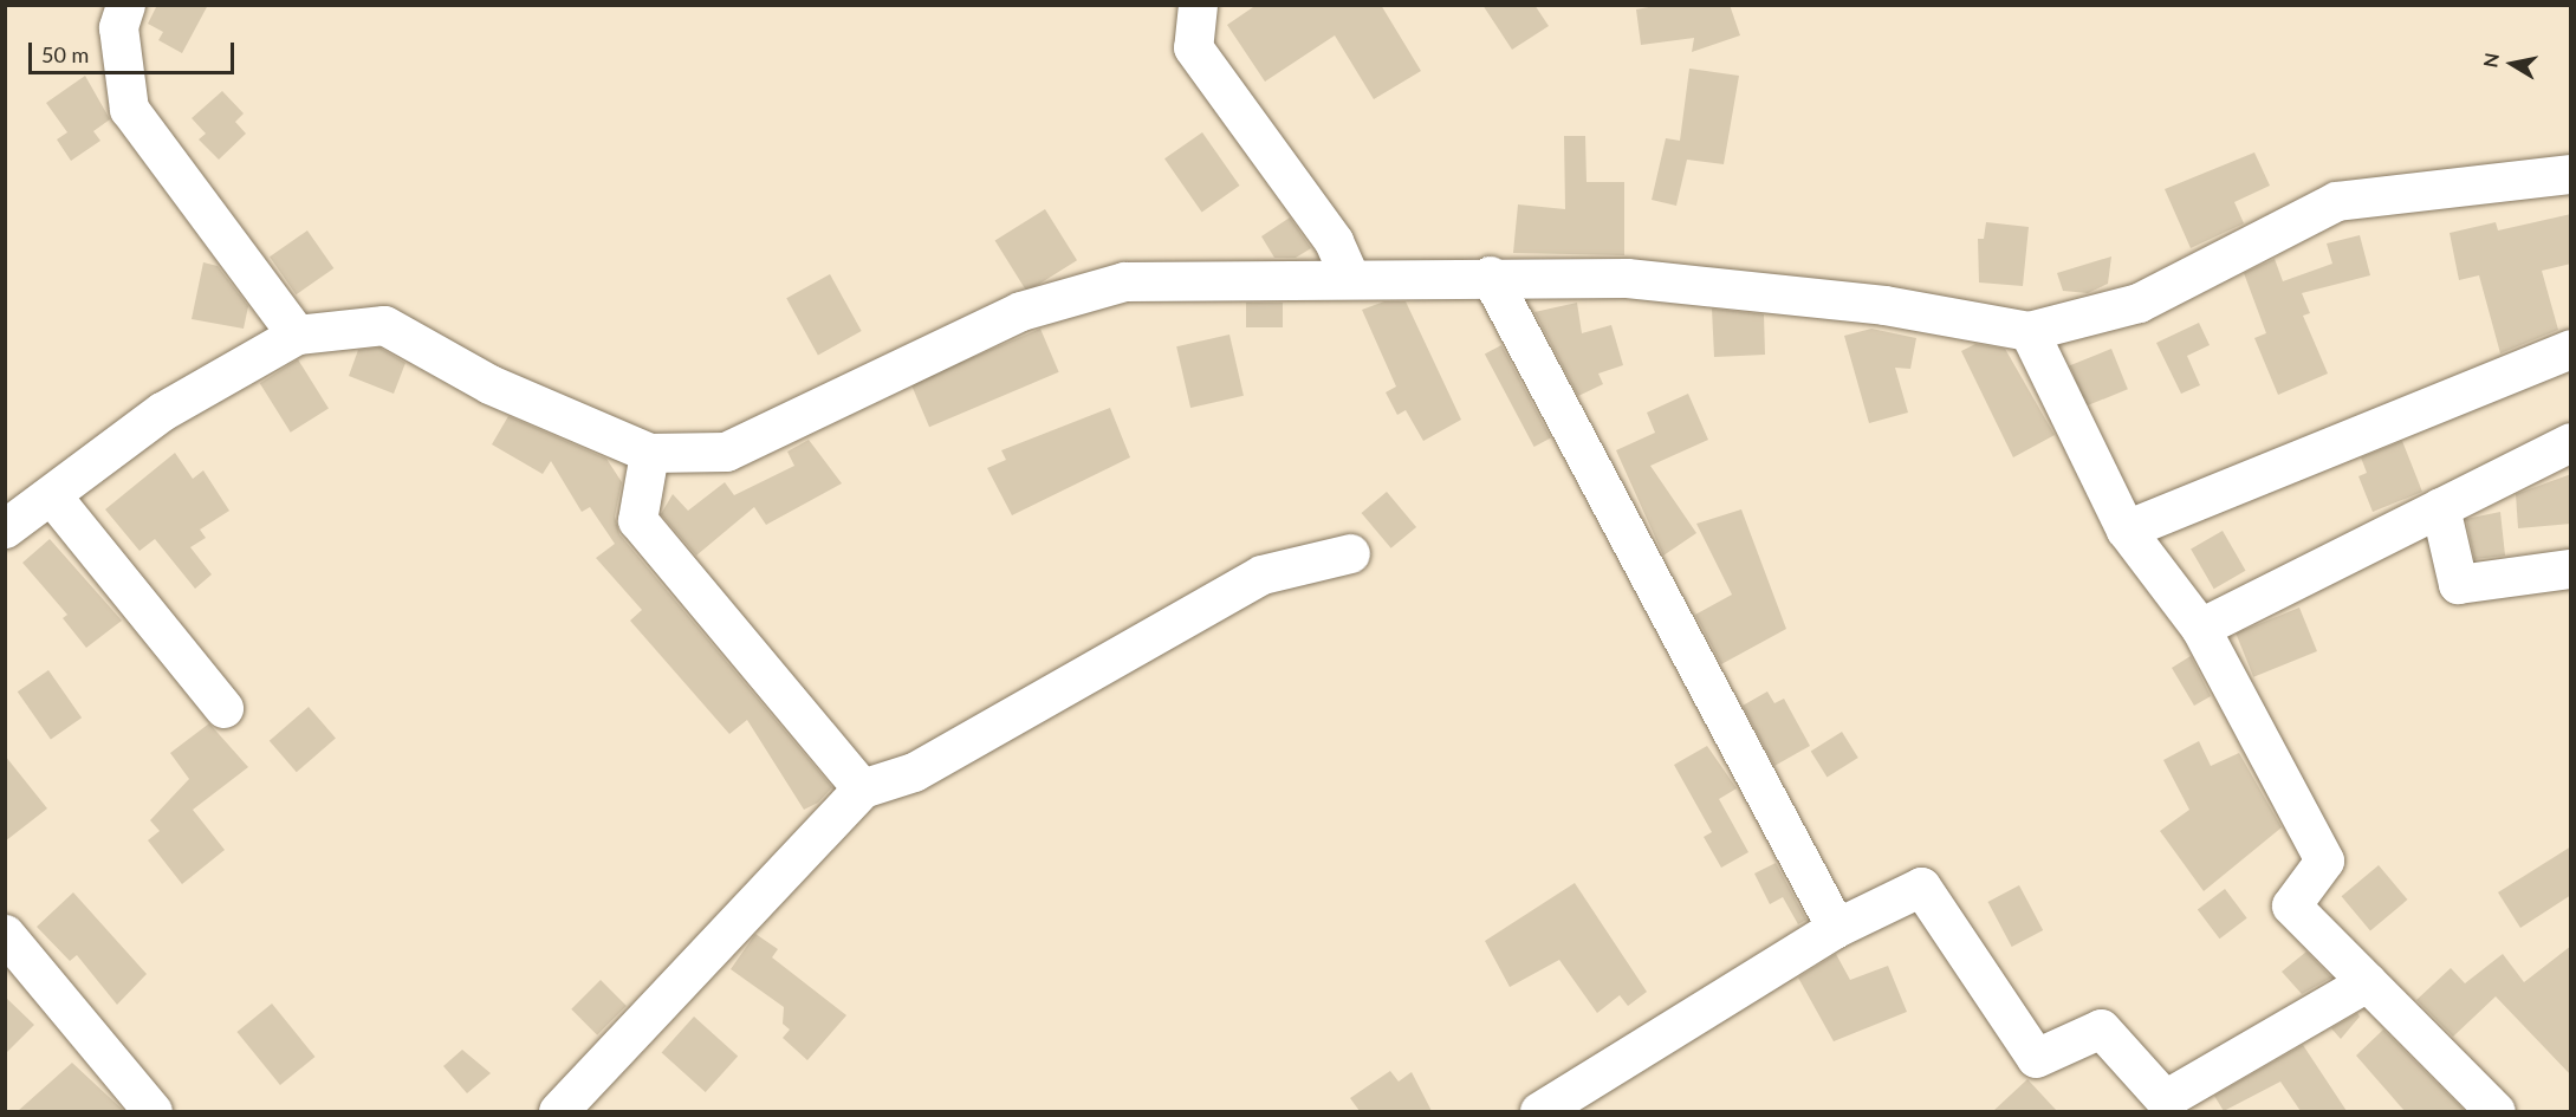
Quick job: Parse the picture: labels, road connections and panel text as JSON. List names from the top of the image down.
{
  "scale_bar": "50 m",
  "north": "left"
}
